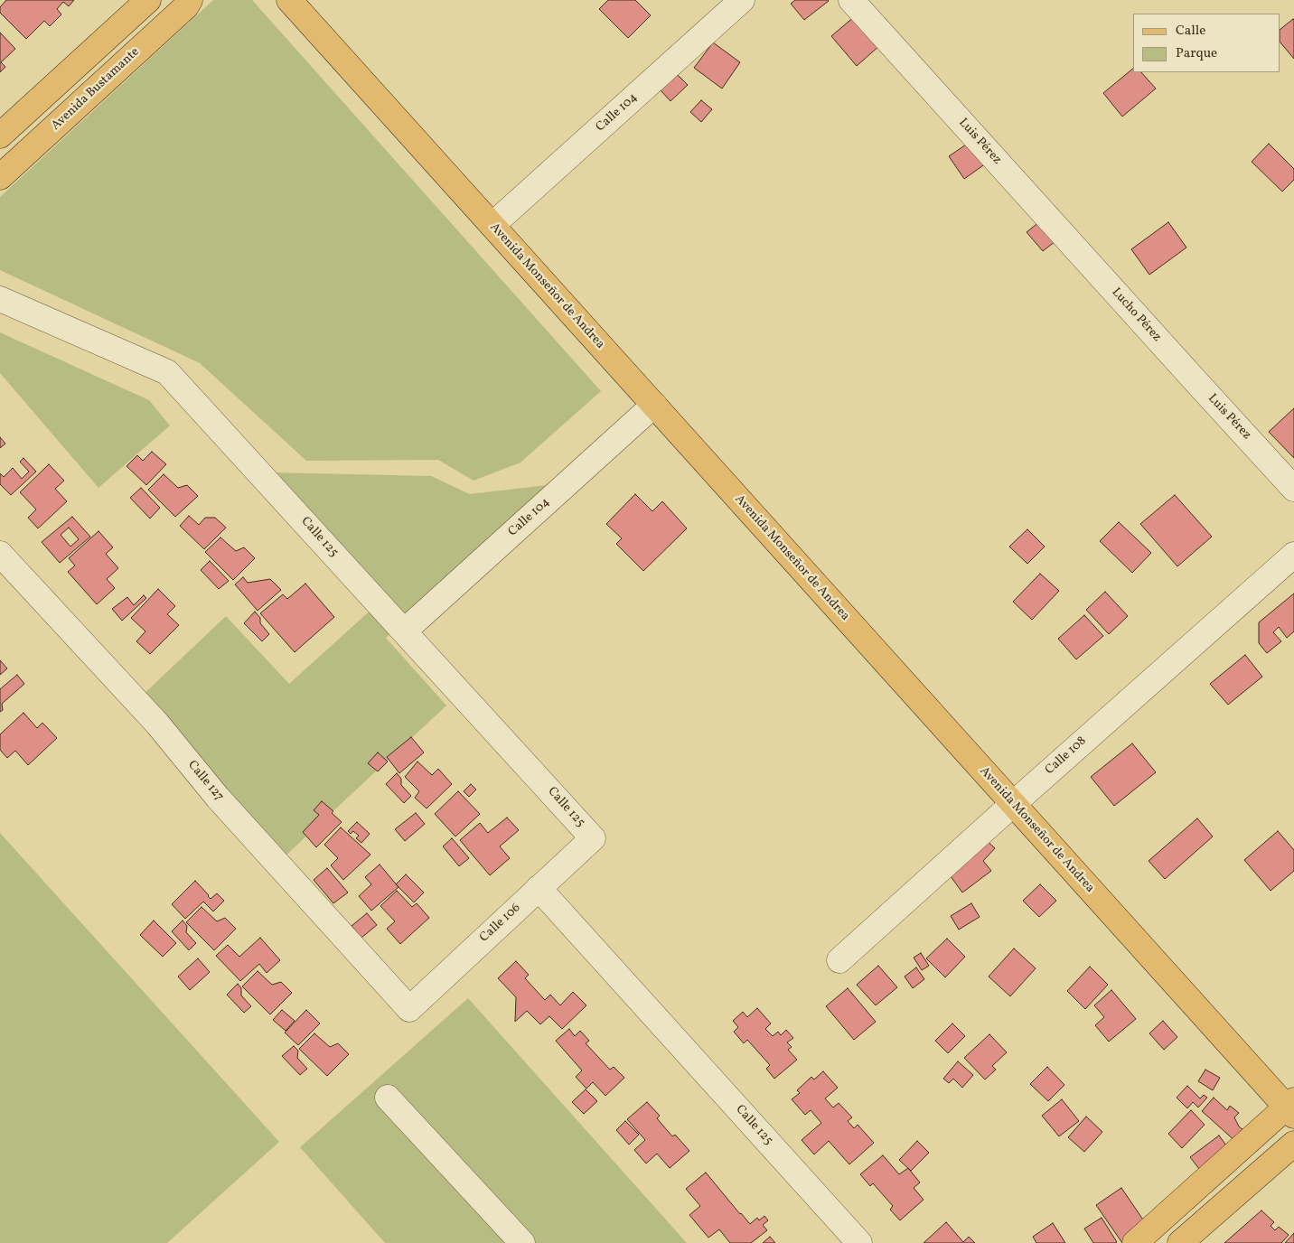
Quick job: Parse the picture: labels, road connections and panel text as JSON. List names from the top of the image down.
{
  "streets": {
    "main road": ["Avenida Bustamante", "Avenida Monseñor de Andrea"],
    "street": [
      "Calle 104",
      "Luis Pérez",
      "Lucho Pérez",
      "Calle 125",
      "Calle 108",
      "Calle 127",
      "Calle 106"
    ]
  },
  "crossings": [
    ["Calle 104", "Avenida Monseñor de Andrea"],
    ["Calle 104", "Calle 125"],
    ["Luis Pérez", "Lucho Pérez"],
    ["Avenida Monseñor de Andrea", "Calle 108"],
    ["Calle 125", "Calle 106"],
    ["Calle 127", "Calle 106"]
  ],
  "legend": ["Calle", "Parque"]
}
